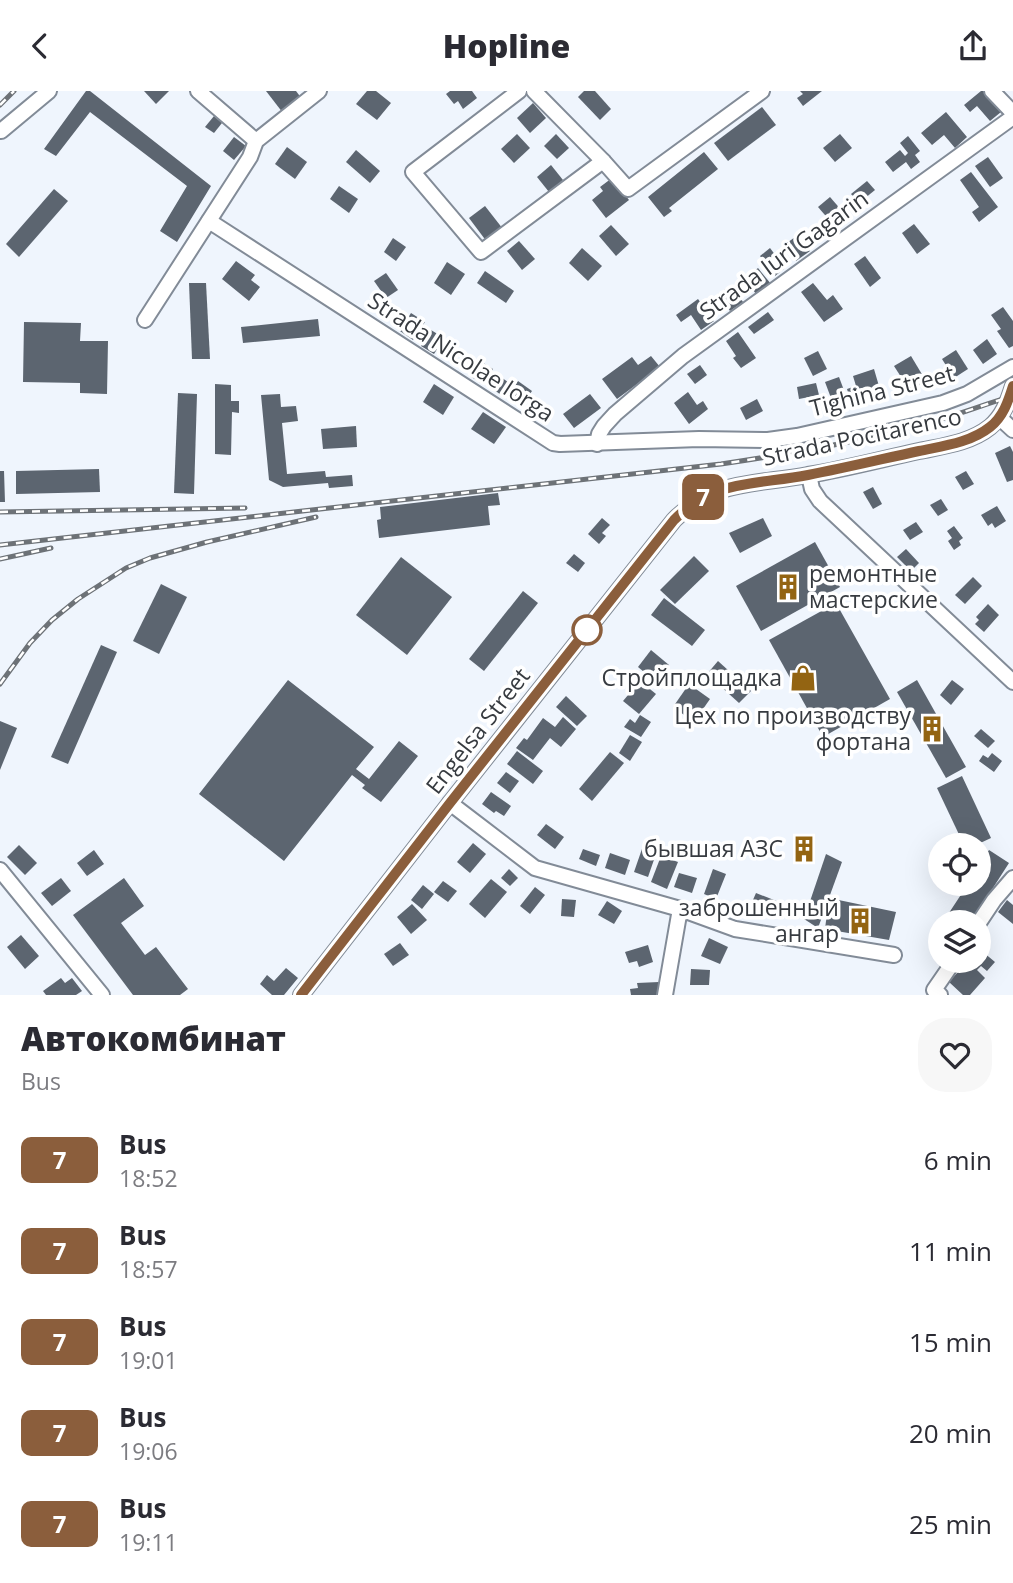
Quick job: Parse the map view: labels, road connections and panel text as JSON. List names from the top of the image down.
{
  "streets": {
    "street": [
      "Strada Iuri Gagarin",
      "Strada Nicolae Iorga",
      "Tighina Street",
      "Strada Pocitarenco",
      "Engelsa Street"
    ]
  },
  "crossings": [
    ["Strada Iuri Gagarin", "Strada Nicolae Iorga"],
    ["Strada Nicolae Iorga", "Tighina Street"],
    ["Strada Pocitarenco", "Engelsa Street"]
  ],
  "places": {
    "building": [
      "ремонтные мастерские",
      "Цех по производству фортана",
      "бывшая АЗС",
      "заброшенный ангар"
    ],
    "shop": ["Стройплощадка"]
  },
  "lines": ["bus line 7"],
  "page": {
    "header": "Hopline",
    "on_map": "7",
    "heading": ["Автокомбинат", "Bus"],
    "list": [
      {
        "mark": "7",
        "name": "Bus",
        "note": "18:52",
        "value": "6 min"
      },
      {
        "mark": "7",
        "name": "Bus",
        "note": "18:57",
        "value": "11 min"
      },
      {
        "mark": "7",
        "name": "Bus",
        "note": "19:01",
        "value": "15 min"
      },
      {
        "mark": "7",
        "name": "Bus",
        "note": "19:06",
        "value": "20 min"
      },
      {
        "mark": "7",
        "name": "Bus",
        "note": "19:11",
        "value": "25 min"
      }
    ]
  }
}
